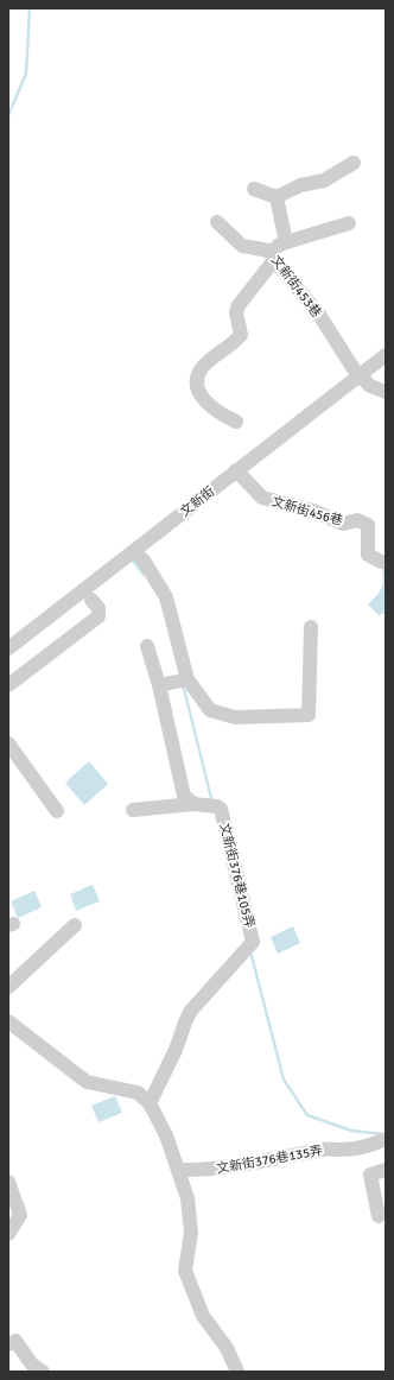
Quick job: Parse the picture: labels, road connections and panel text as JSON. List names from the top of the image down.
{
  "streets": {
    "street": [
      "文新街453巷",
      "文新街",
      "文新街456巷",
      "文新街376巷105弄",
      "文新街376巷135弄"
    ]
  },
  "crossings": [
    ["文新街453巷", "文新街"],
    ["文新街", "文新街456巷"]
  ]
}
